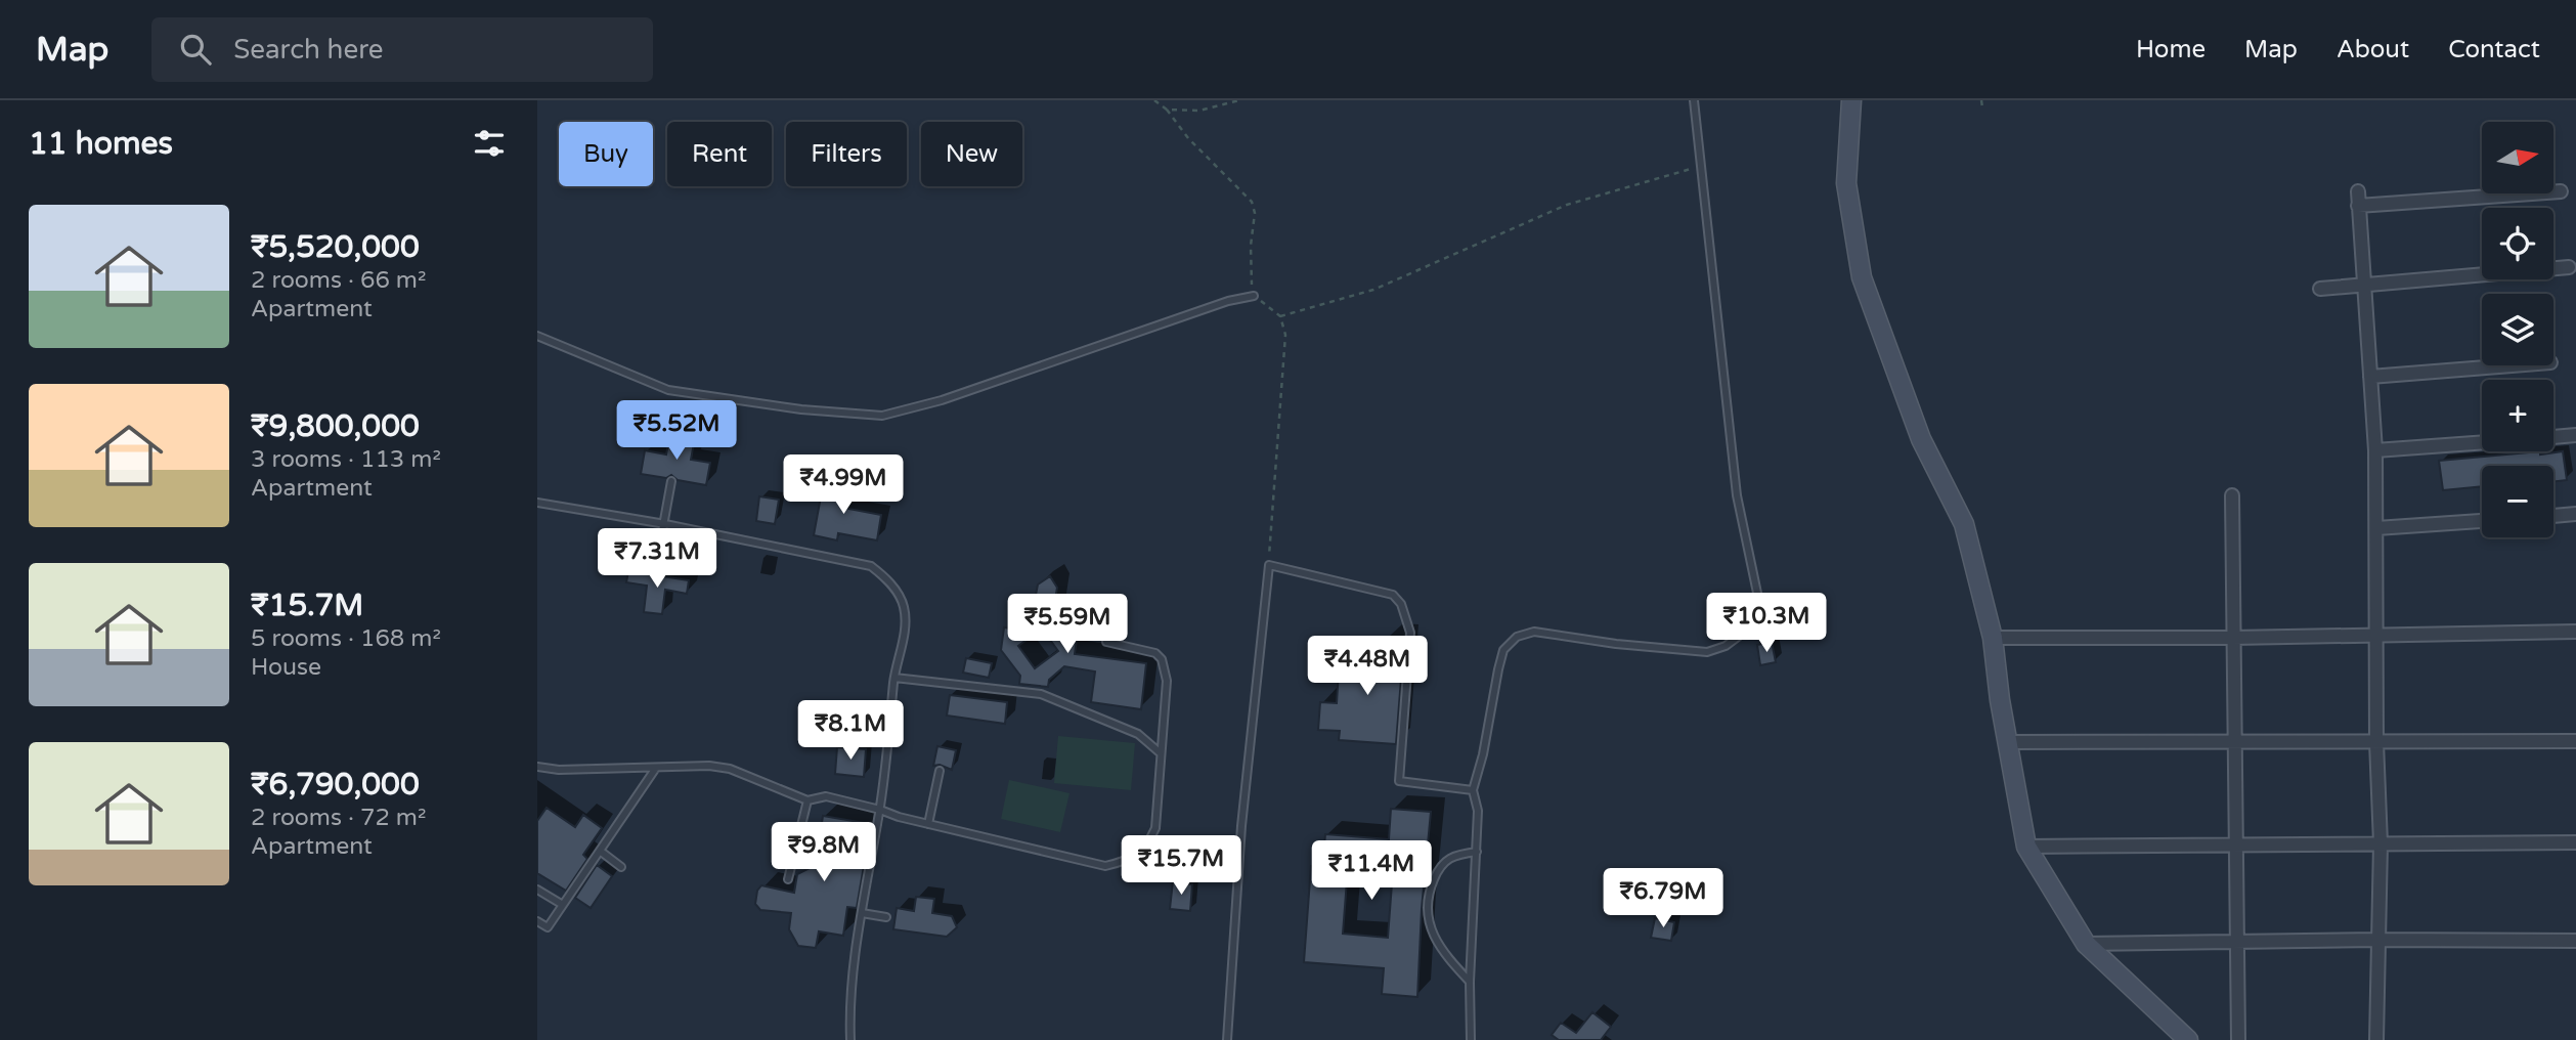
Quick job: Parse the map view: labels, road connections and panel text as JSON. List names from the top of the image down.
{
  "north": "right",
  "page": {
    "header": "Map",
    "search": "Search here",
    "nav": [
      "Home",
      "Map",
      "About",
      "Contact"
    ],
    "heading": "11 homes",
    "map_buttons": ["+", "−"],
    "chip": [
      "Buy",
      "Rent",
      "Filters",
      "New"
    ],
    "list": [
      {
        "name": "₹5,520,000",
        "note": "2 rooms · 66 m² · Apartment"
      },
      {
        "name": "₹9,800,000",
        "note": "3 rooms · 113 m² · Apartment"
      },
      {
        "name": "₹15.7M",
        "note": "5 rooms · 168 m² · House"
      },
      {
        "name": "₹6,790,000",
        "note": "2 rooms · 72 m² · Apartment"
      }
    ],
    "price": [
      "₹5.52M",
      "₹4.99M",
      "₹7.31M",
      "₹10.3M",
      "₹5.59M",
      "₹4.48M",
      "₹8.1M",
      "₹9.8M",
      "₹15.7M",
      "₹11.4M",
      "₹6.79M"
    ]
  }
}
